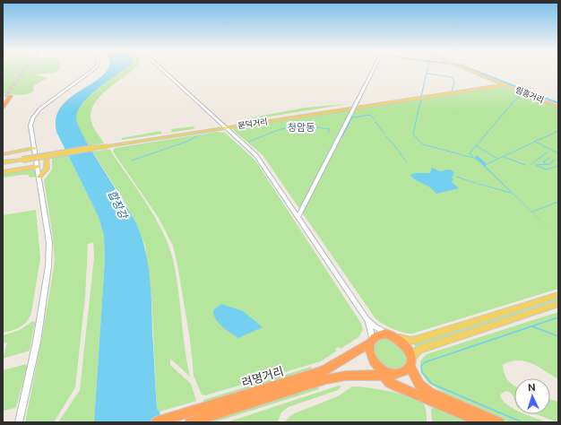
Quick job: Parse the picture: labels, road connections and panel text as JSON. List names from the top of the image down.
{
  "streets": {
    "highway": ["려명거리"],
    "main road": ["림흥거리", "문덕거리"]
  },
  "crossings": [
    ["림흥거리", "문덕거리"]
  ],
  "districts": ["청암동"],
  "water": ["합장강"],
  "north": "top"
}
